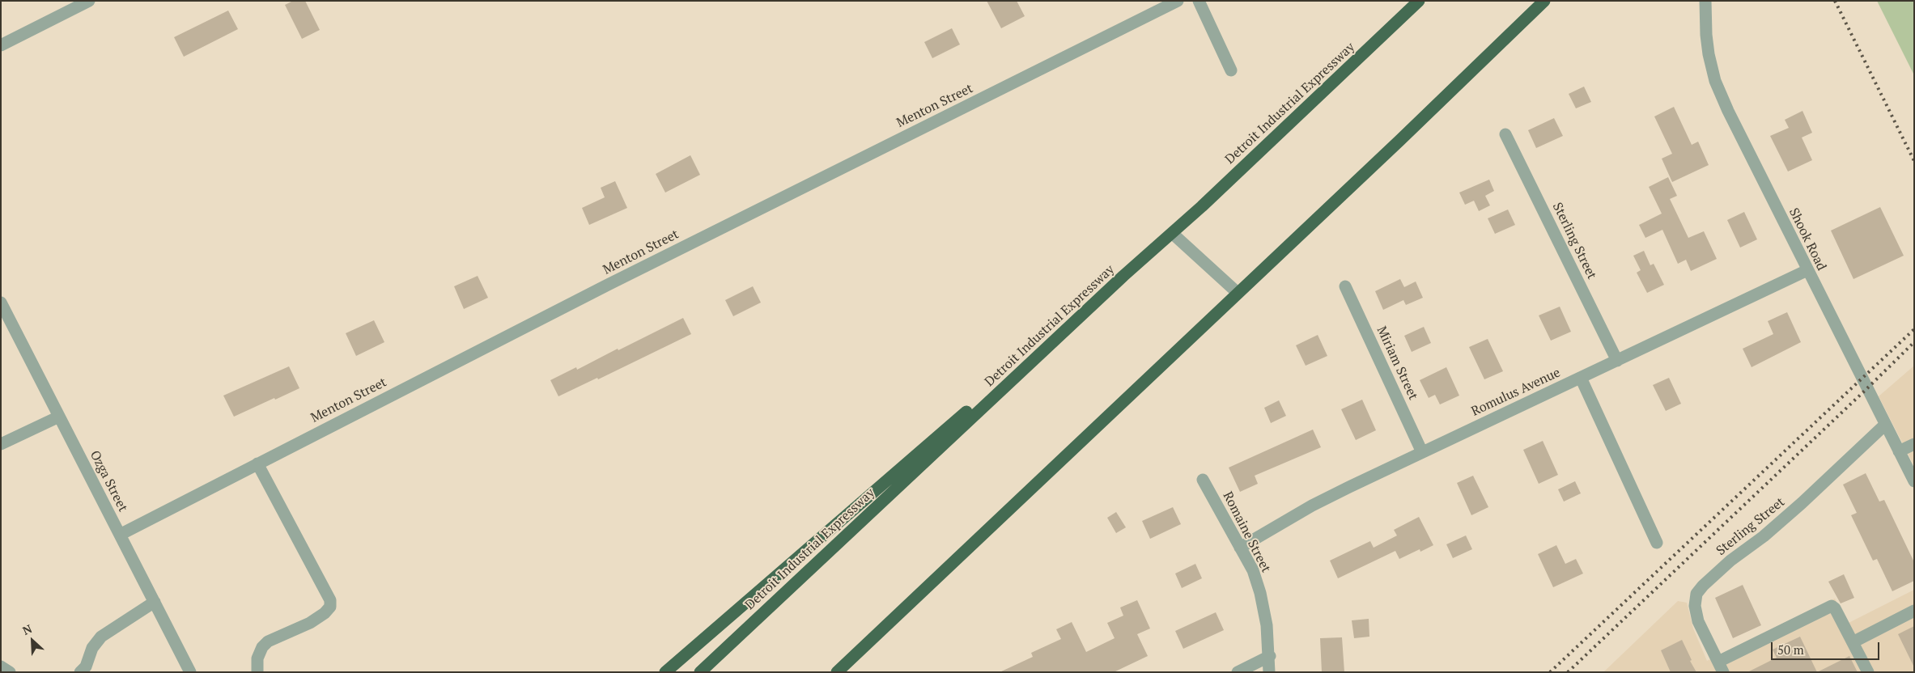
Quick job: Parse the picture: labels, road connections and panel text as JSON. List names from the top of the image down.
{
  "streets": {
    "highway": ["Detroit Industrial Expressway"],
    "street": [
      "Menton Street",
      "Shook Road",
      "Sterling Street",
      "Miriam Street",
      "Romulus Avenue",
      "Ozga Street",
      "Romaine Street"
    ]
  },
  "crossings": [
    ["Menton Street", "Ozga Street"],
    ["Shook Road", "Sterling Street"],
    ["Shook Road", "Romulus Avenue"],
    ["Sterling Street", "Romulus Avenue"],
    ["Miriam Street", "Romulus Avenue"],
    ["Romulus Avenue", "Romaine Street"]
  ],
  "scale_bar": "50 m",
  "north": "top left"
}
